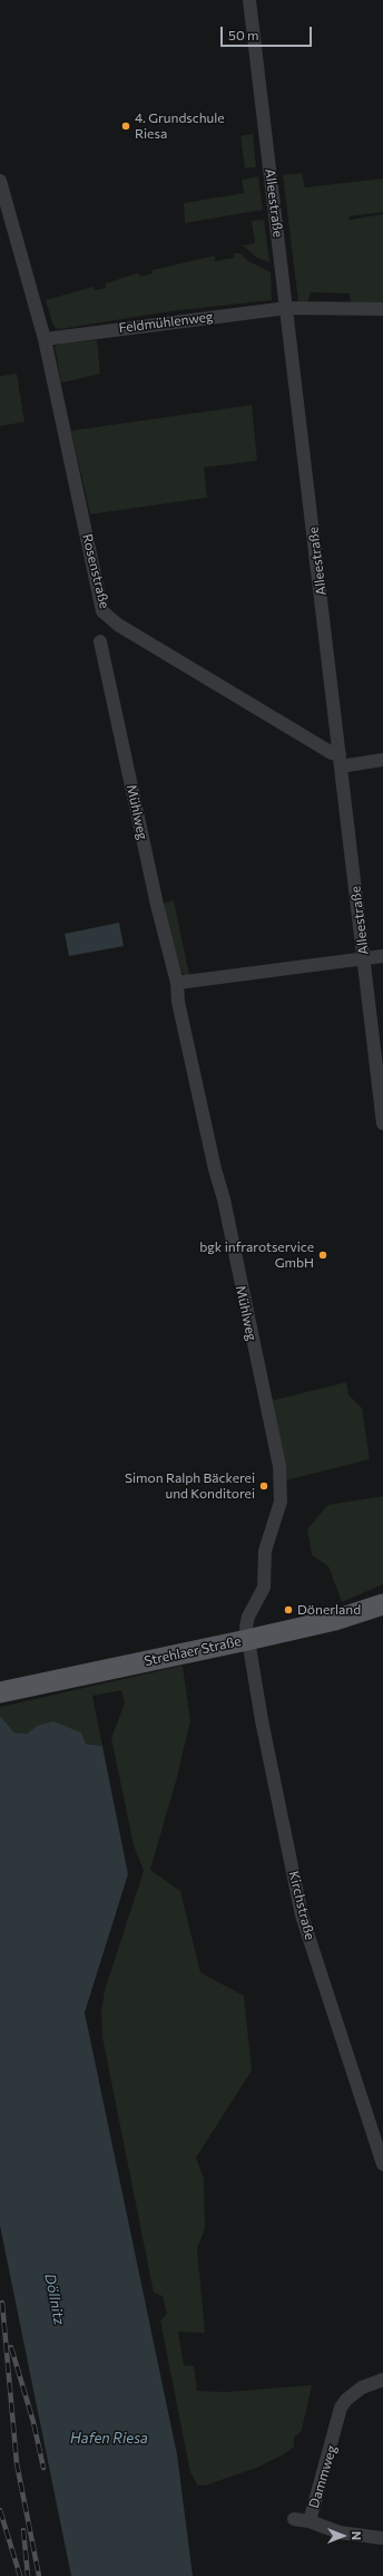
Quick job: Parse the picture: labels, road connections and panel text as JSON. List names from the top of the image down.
{
  "streets": {
    "main road": ["Strehlaer Straße"],
    "street": [
      "Alleestraße",
      "Feldmühlenweg",
      "Rosenstraße",
      "Mühlweg",
      "Kirchstraße",
      "Dammweg"
    ]
  },
  "crossings": [
    ["Alleestraße", "Feldmühlenweg"],
    ["Alleestraße", "Rosenstraße"],
    ["Feldmühlenweg", "Rosenstraße"],
    ["Mühlweg", "Strehlaer Straße"],
    ["Mühlweg", "Kirchstraße"],
    ["Strehlaer Straße", "Kirchstraße"]
  ],
  "water": ["Döllnitz", "Hafen Riesa"],
  "places": [
    "4. Grundschule Riesa",
    "bgk infrarotservice GmbH",
    "Simon Ralph Bäckerei und Konditorei",
    "Dönerland"
  ],
  "scale_bar": "50 m",
  "north": "right"
}
